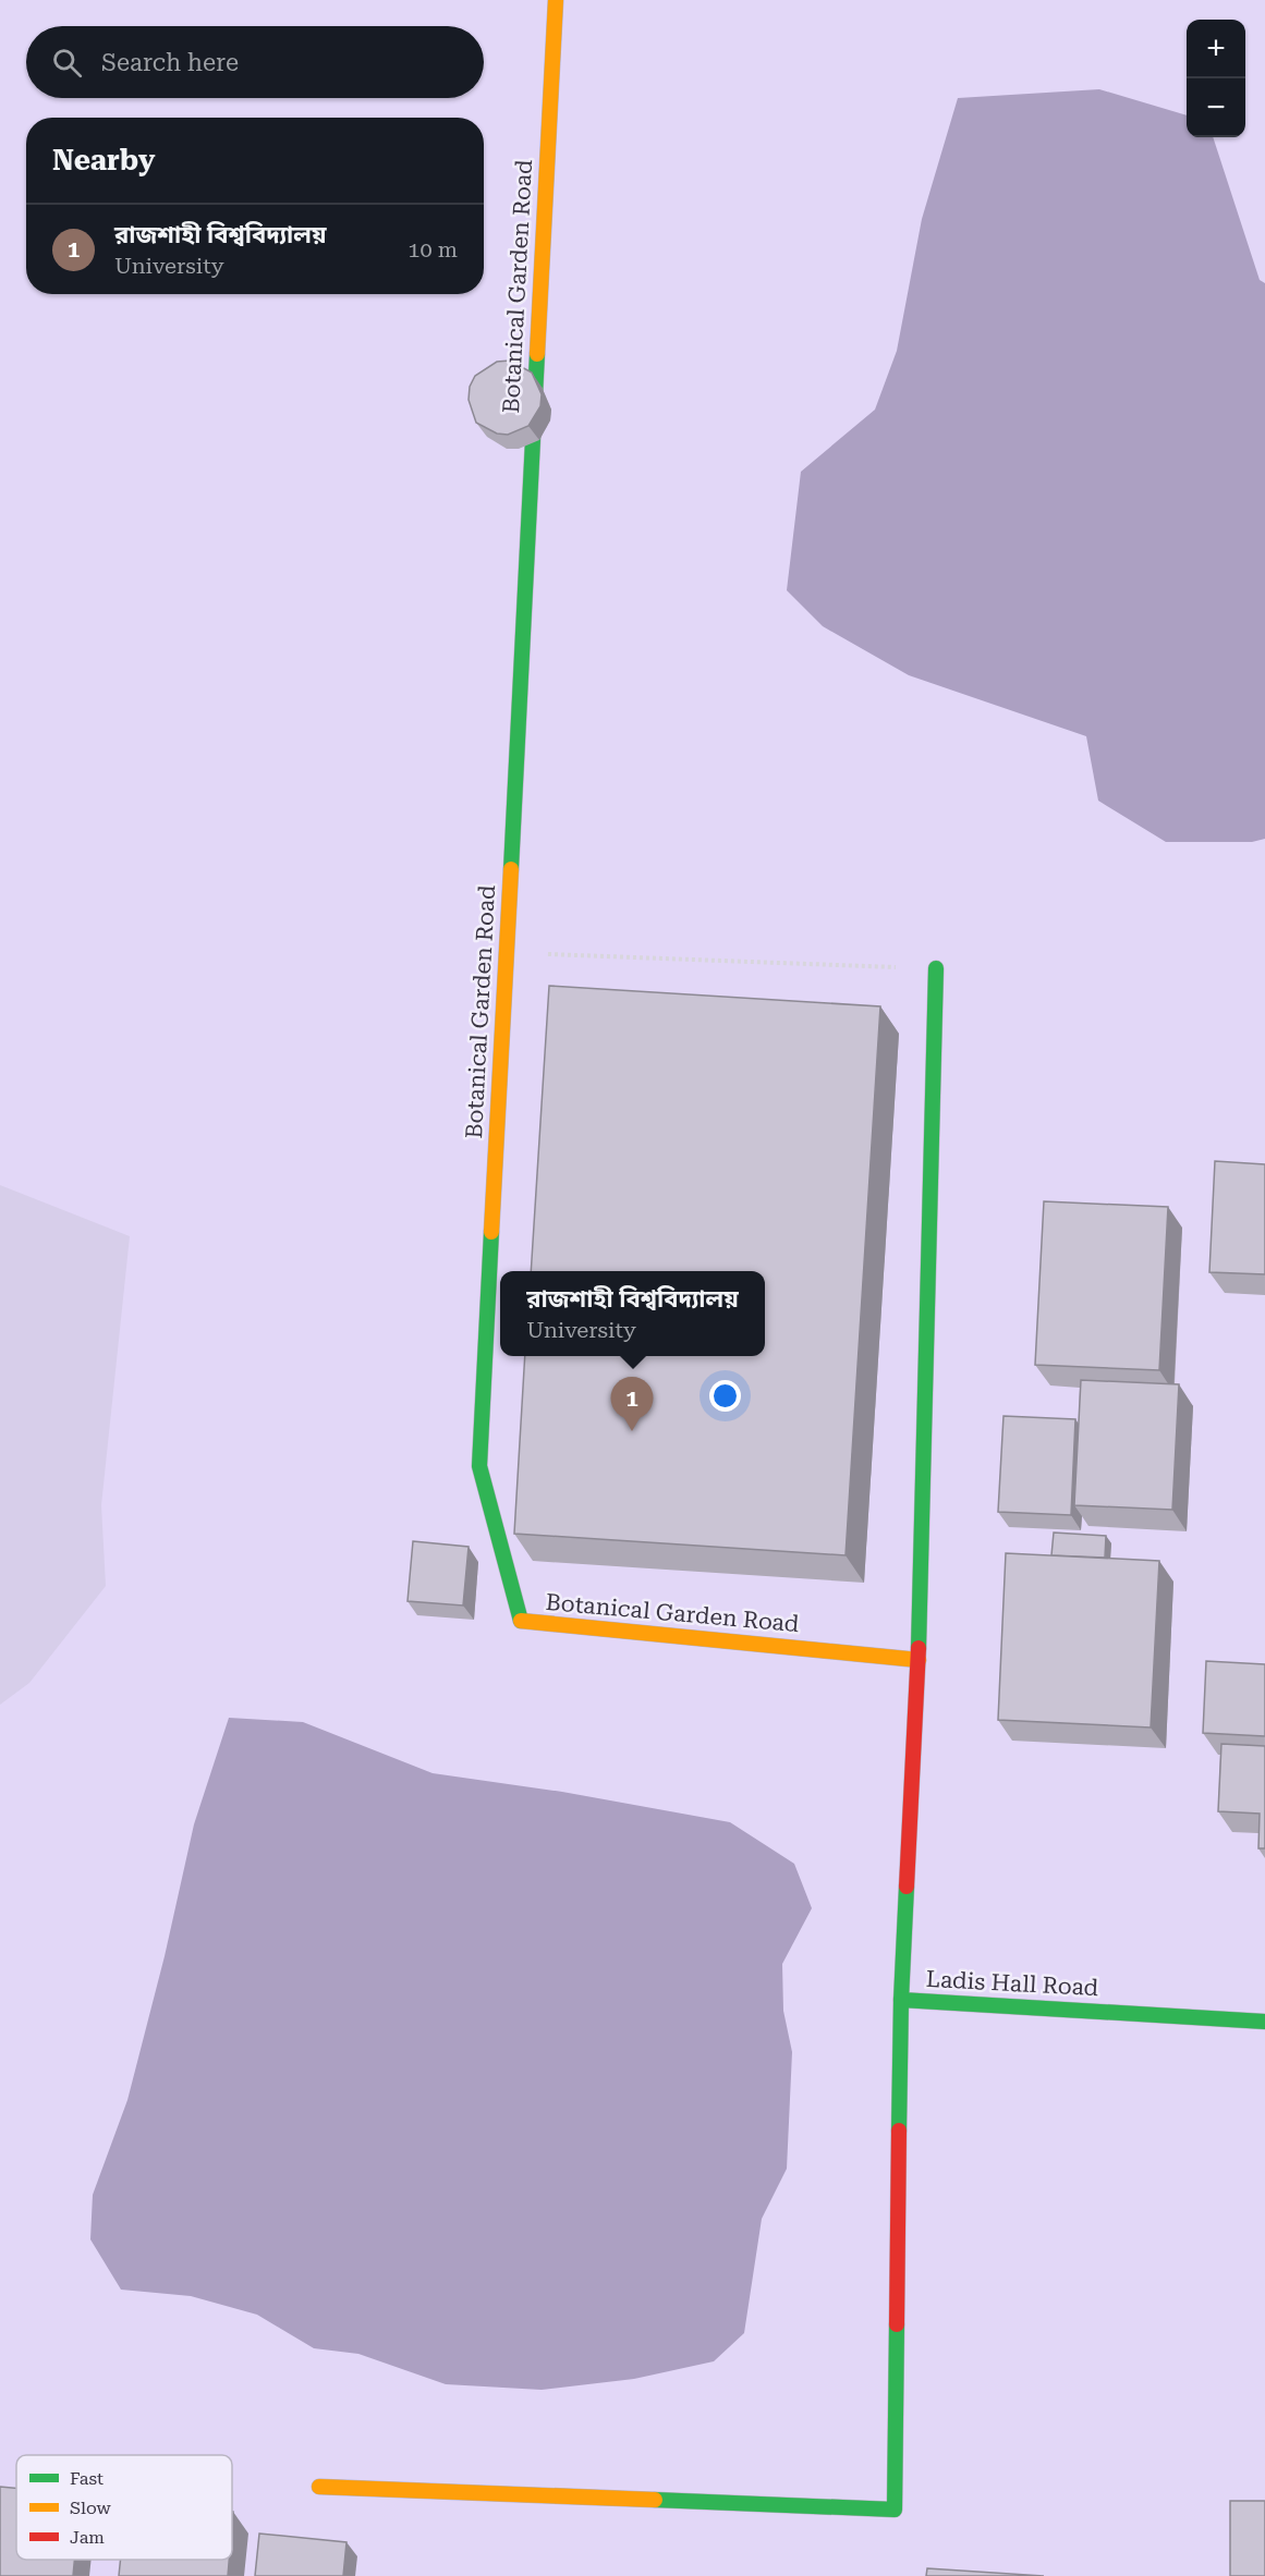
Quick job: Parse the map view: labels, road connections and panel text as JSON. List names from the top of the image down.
{
  "streets": {
    "street": ["Botanical Garden Road", "Ladis Hall Road"]
  },
  "crossings": [
    ["Botanical Garden Road", "Ladis Hall Road"]
  ],
  "legend": ["Fast", "Slow", "Jam"],
  "page": {
    "map_buttons": ["+", "−"],
    "search": "Search here",
    "heading": "Nearby",
    "list": [
      {
        "mark": "1",
        "name": "রাজশাহী বিশ্ববিদ্যালয়",
        "note": "University",
        "value": "10 m"
      }
    ],
    "popup": ["রাজশাহী বিশ্ববিদ্যালয়", "University"],
    "pins": "1"
  }
}
